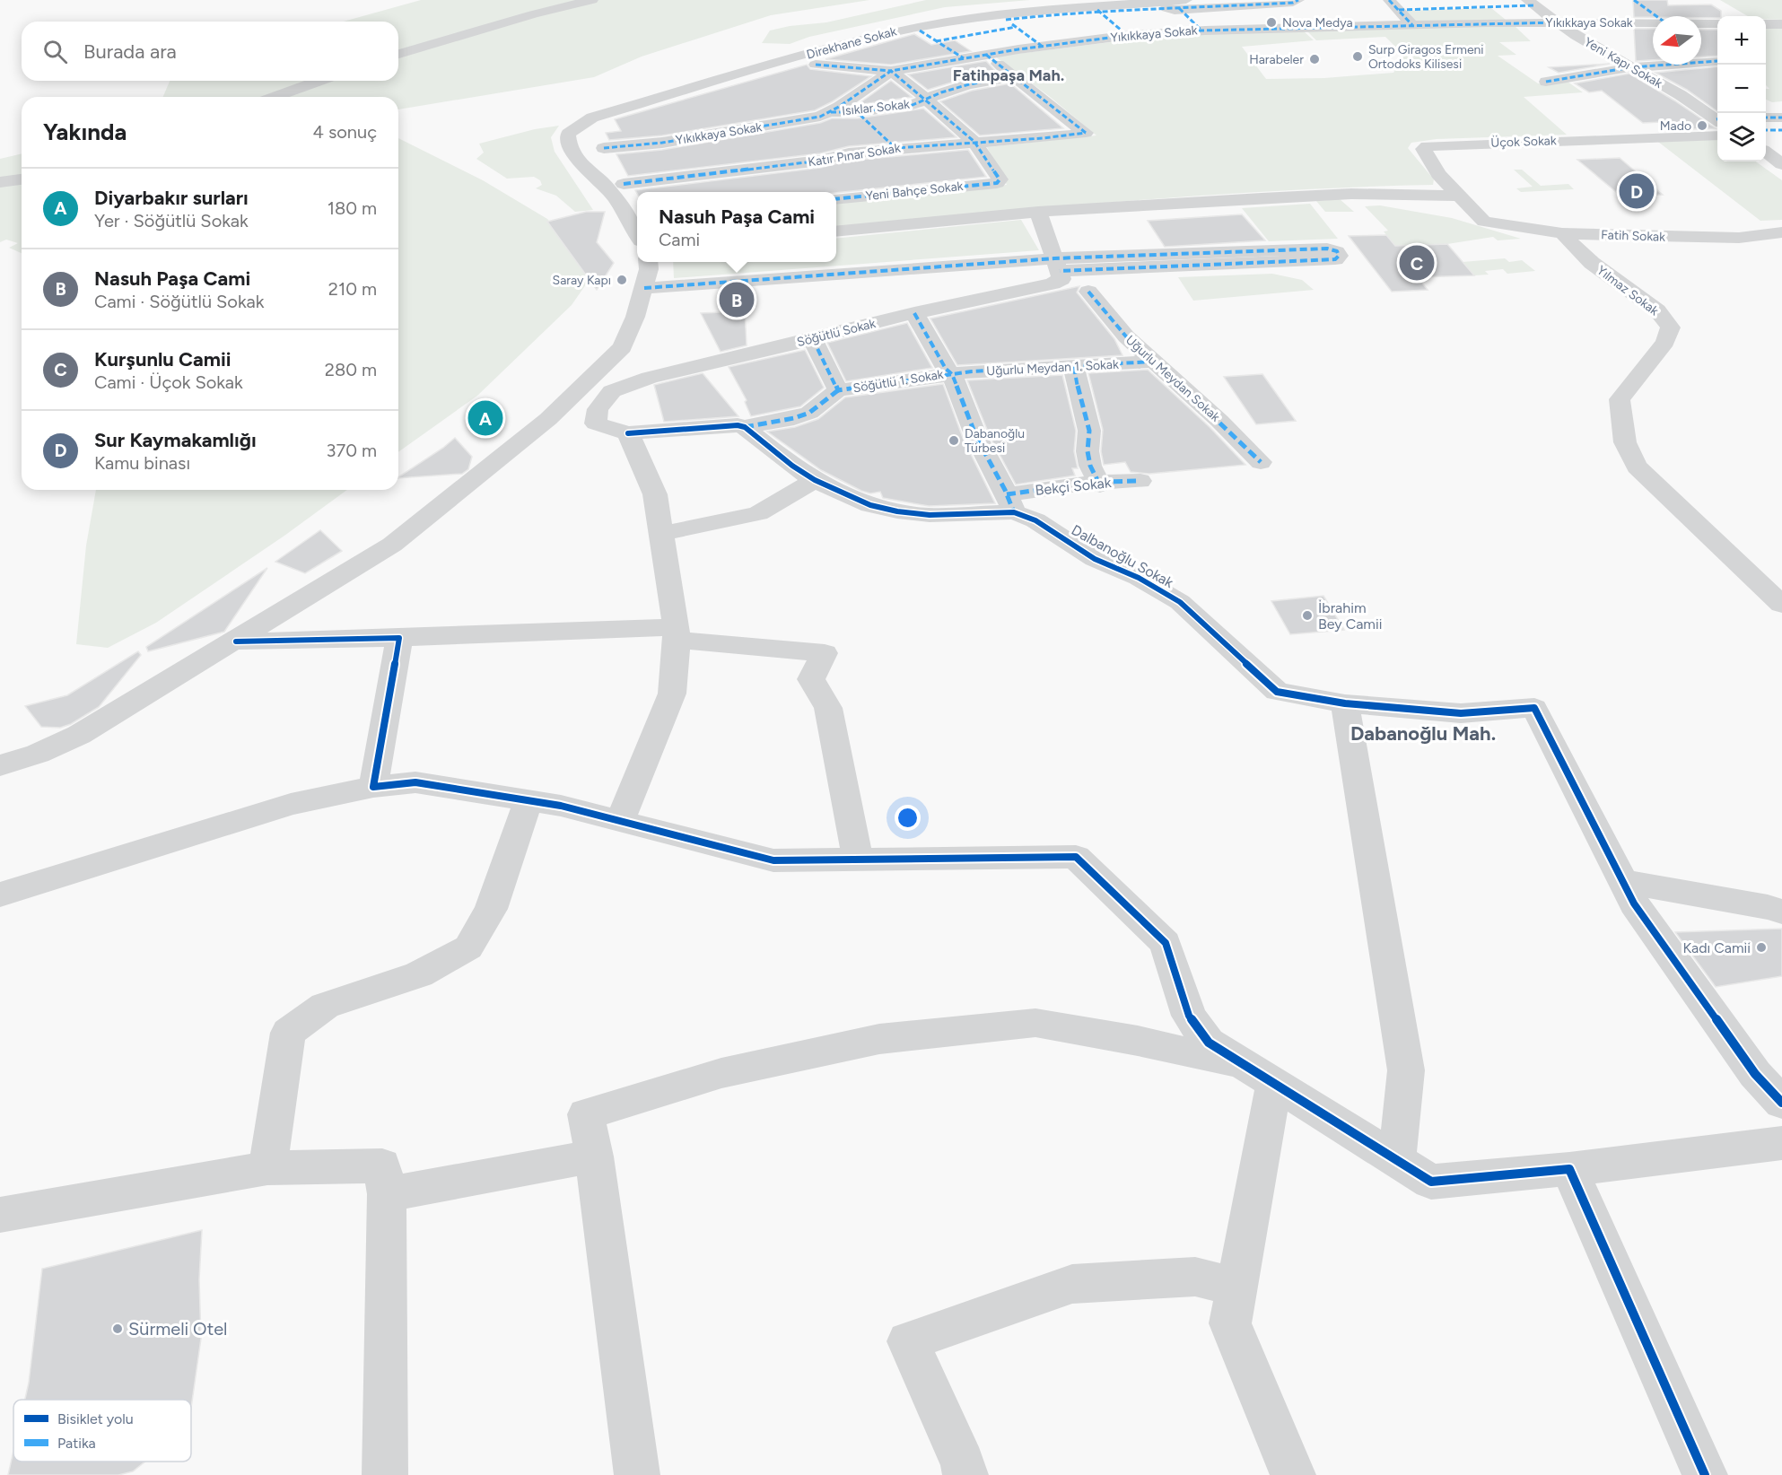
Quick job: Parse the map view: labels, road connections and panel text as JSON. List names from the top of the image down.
{
  "streets": {
    "street": [
      "Yıkıkkaya Sokak",
      "Direkhane Sokak",
      "Yeni Kapı Sokak",
      "Isıklar Sokak",
      "Üçok Sokak",
      "Katır Pınar Sokak",
      "Yeni Bahçe Sokak",
      "Fatih Sokak",
      "Yılmaz Sokak",
      "Söğütlü Sokak",
      "Uğurlu Meydan 1. Sokak",
      "Uğurlu Meydan Sokak",
      "Söğütlü 1. Sokak",
      "Bekçi Sokak",
      "Dalbanoğlu Sokak"
    ]
  },
  "crossings": [
    ["Yıkıkkaya Sokak", "Yeni Kapı Sokak"],
    ["Yıkıkkaya Sokak", "Isıklar Sokak"],
    ["Isıklar Sokak", "Katır Pınar Sokak"],
    ["Üçok Sokak", "Fatih Sokak"],
    ["Katır Pınar Sokak", "Yeni Bahçe Sokak"],
    ["Fatih Sokak", "Yılmaz Sokak"],
    ["Söğütlü Sokak", "Söğütlü 1. Sokak"],
    ["Uğurlu Meydan 1. Sokak", "Uğurlu Meydan Sokak"],
    ["Uğurlu Meydan 1. Sokak", "Söğütlü 1. Sokak"],
    ["Bekçi Sokak", "Dalbanoğlu Sokak"]
  ],
  "districts": ["Fatihpaşa Mah.", "Dabanoğlu Mah."],
  "places": [
    "Nova Medya",
    "Surp Giragos Ermeni Ortodoks Kilisesi",
    "Harabeler",
    "Mado",
    "Saray Kapı",
    "Dabanoğlu Türbesi",
    "İbrahim Bey Camii",
    "Kadı Camii",
    "Sürmeli Otel"
  ],
  "legend": ["Bisiklet yolu", "Patika"],
  "north": "left",
  "page": {
    "map_buttons": ["+", "−"],
    "search": "Burada ara",
    "heading": ["Yakında", "4 sonuç"],
    "list": [
      {
        "mark": "A",
        "name": "Diyarbakır surları",
        "note": "Yer · Söğütlü Sokak",
        "value": "180 m"
      },
      {
        "mark": "B",
        "name": "Nasuh Paşa Cami",
        "note": "Cami · Söğütlü Sokak",
        "value": "210 m"
      },
      {
        "mark": "C",
        "name": "Kurşunlu Camii",
        "note": "Cami · Üçok Sokak",
        "value": "280 m"
      },
      {
        "mark": "D",
        "name": "Sur Kaymakamlığı",
        "note": "Kamu binası",
        "value": "370 m"
      }
    ],
    "pins": [
      "D",
      "C",
      "B",
      "A"
    ],
    "popup": ["Nasuh Paşa Cami", "Cami"]
  }
}
